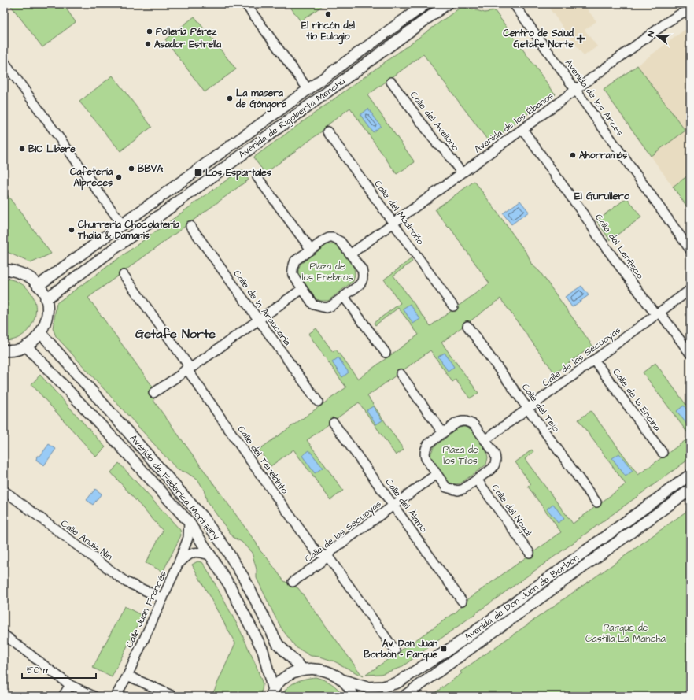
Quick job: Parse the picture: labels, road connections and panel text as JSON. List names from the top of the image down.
{
  "streets": {
    "street": [
      "Avenida de los Arces",
      "Avenida de Rigoberta Menchú",
      "Calle del Avellano",
      "Avenida de los Ébanos",
      "Calle del Madroño",
      "Calle del Lentisco",
      "Calle de la Araucaria",
      "Calle de las Secuoyas",
      "Calle de la Encina",
      "Calle del Tejo",
      "Calle del Terebinto",
      "Avenida de Federica Montseny",
      "Calle del Álamo",
      "Calle del Nogal",
      "Calle Anais Nin",
      "Avenida de Don Juan de Borbón",
      "Calle Juan Francés"
    ]
  },
  "crossings": [
    ["Avenida de los Arces", "Avenida de los Ébanos"],
    ["Calle del Avellano", "Avenida de los Ébanos"],
    ["Avenida de los Ébanos", "Calle del Madroño"],
    ["Avenida de los Ébanos", "Calle del Lentisco"],
    ["Calle del Lentisco", "Calle de las Secuoyas"],
    ["Calle de las Secuoyas", "Calle de la Encina"],
    ["Calle de las Secuoyas", "Calle del Tejo"],
    ["Calle de las Secuoyas", "Calle del Terebinto"],
    ["Calle de las Secuoyas", "Calle del Álamo"],
    ["Calle de las Secuoyas", "Calle del Nogal"],
    ["Avenida de Federica Montseny", "Calle Juan Francés"],
    ["Calle Anais Nin", "Calle Juan Francés"]
  ],
  "districts": ["El Gurullero", "Getafe Norte"],
  "parks": ["Plaza de los Enebros", "Plaza de los Tilos", "Parque de Castilla-La Mancha"],
  "places": {
    "other": [
      "El rincón del tío Eulogio",
      "Pollería Pérez",
      "Asador Estrella",
      "La masera de Góngora",
      "BIO Libere",
      "Ahorramás",
      "BBVA",
      "Cafetería Alpreces",
      "Churrería Chocolatería Thalia & Damaris"
    ],
    "health": ["Centro de Salud Getafe Norte"],
    "transit": ["Los Espartales", "Av. Don Juan Borbón - Parque"]
  },
  "scale_bar": "50 m",
  "north": "left"
}
